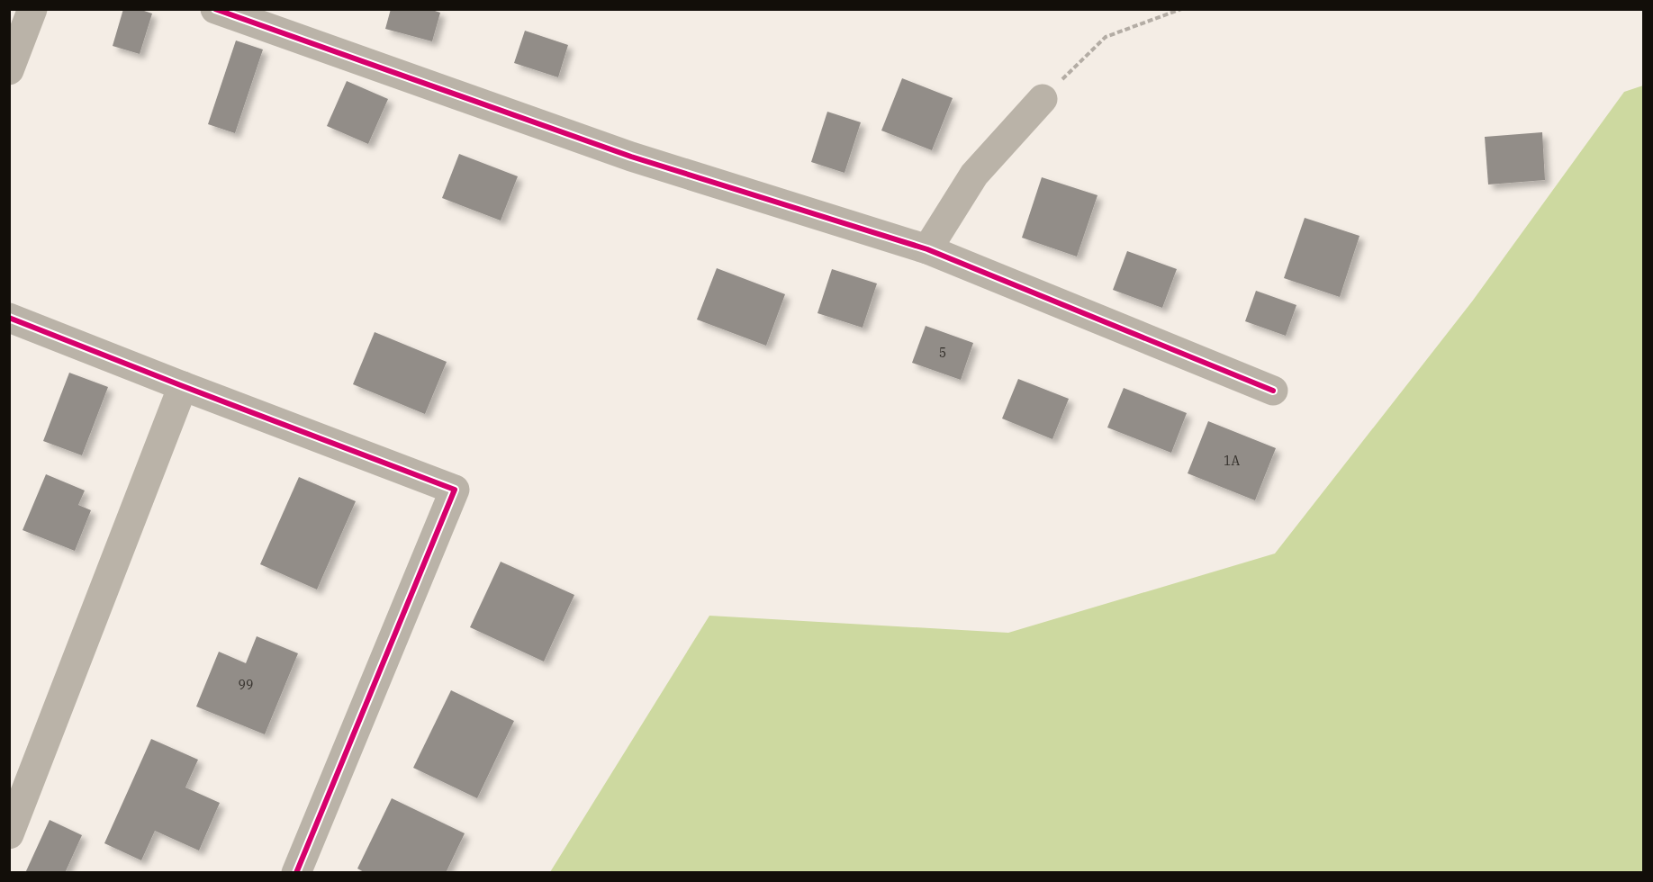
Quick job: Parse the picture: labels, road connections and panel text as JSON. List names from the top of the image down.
{
  "house_numbers": ["5", "1А", "99"]
}
